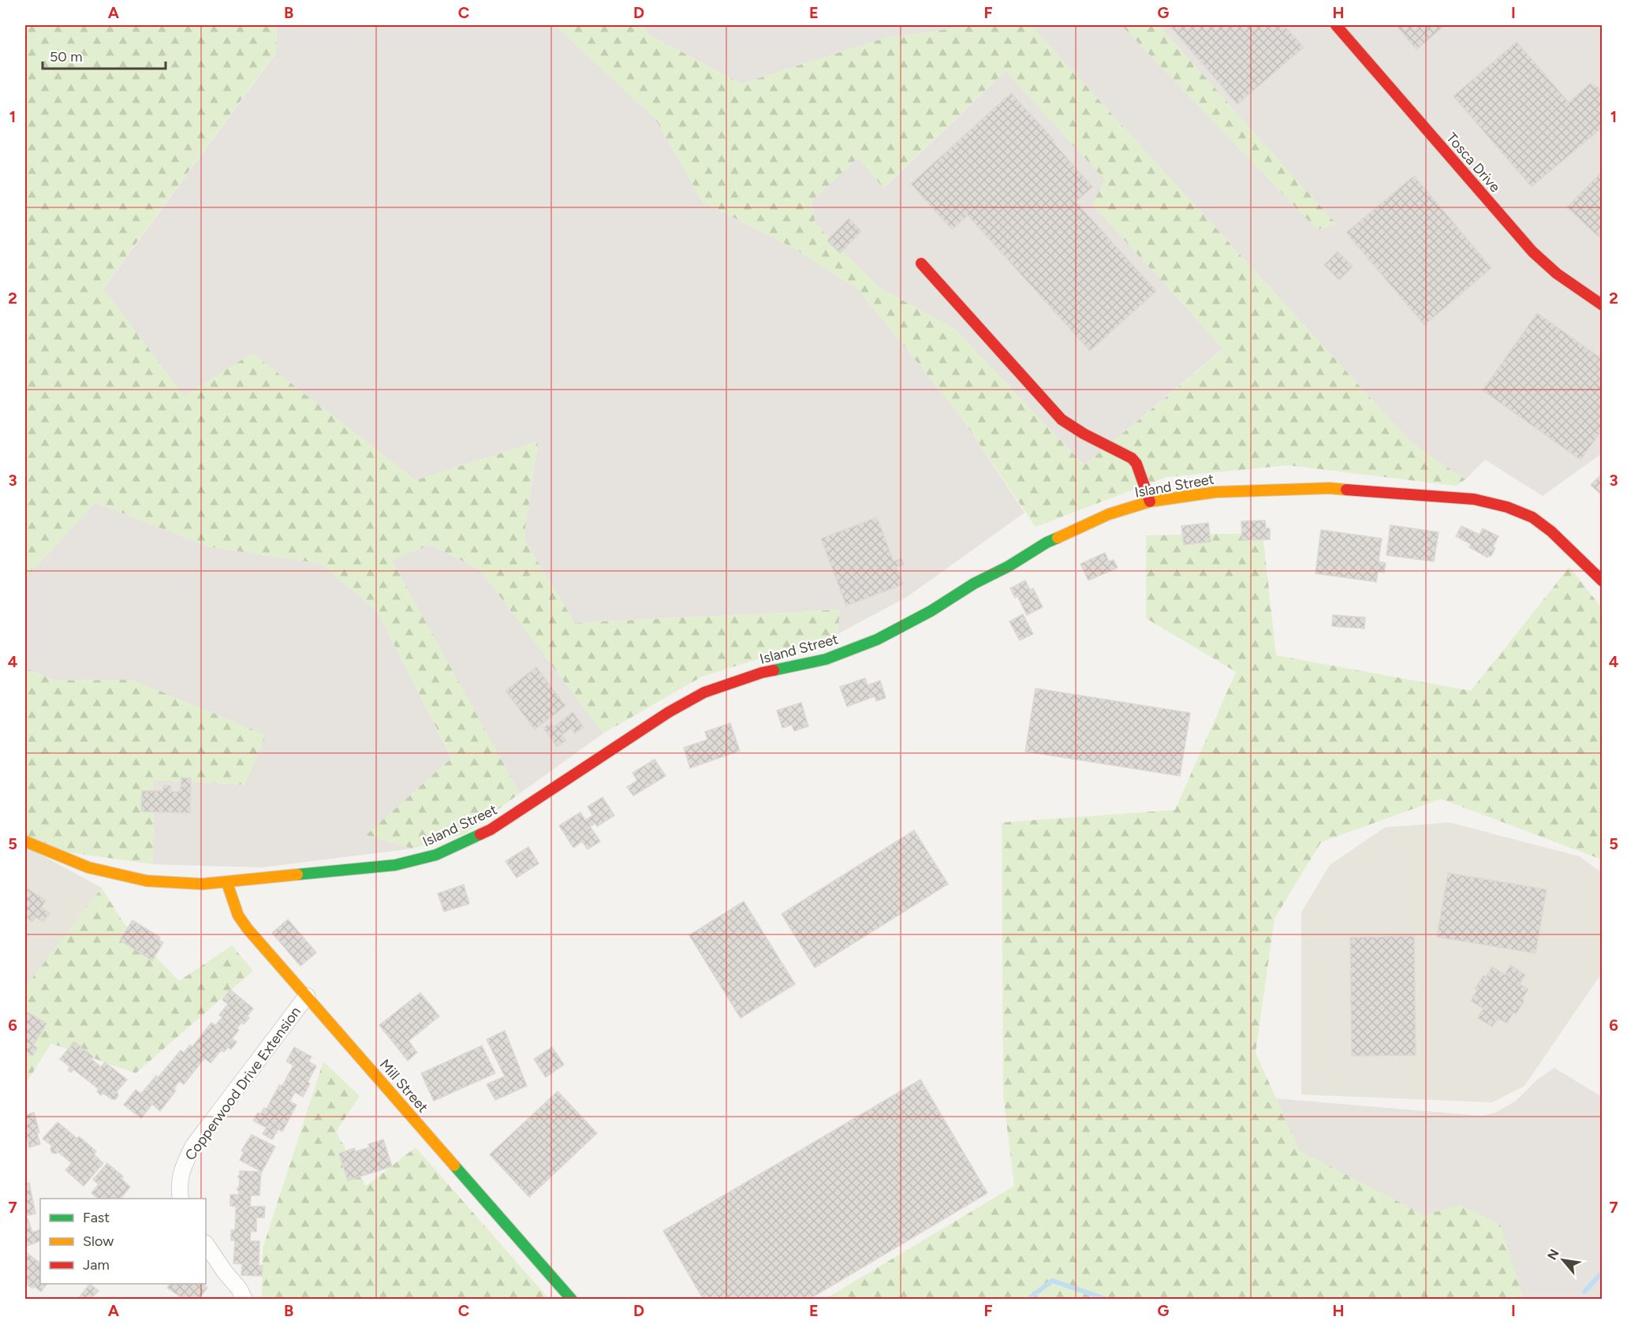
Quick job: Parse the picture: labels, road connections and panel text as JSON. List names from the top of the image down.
{
  "streets": {
    "street": [
      "Tosca Drive",
      "Island Street",
      "Copperwood Drive Extension",
      "Mill Street"
    ]
  },
  "crossings": [
    ["Island Street", "Mill Street"],
    ["Copperwood Drive Extension", "Mill Street"]
  ],
  "legend": ["Fast", "Slow", "Jam"],
  "scale_bar": "50 m",
  "north": "top left",
  "grid": {
    "columns": [
      "A",
      "B",
      "C",
      "D",
      "E",
      "F",
      "G",
      "H",
      "I"
    ],
    "rows": [
      "1",
      "2",
      "3",
      "4",
      "5",
      "6",
      "7"
    ]
  }
}
